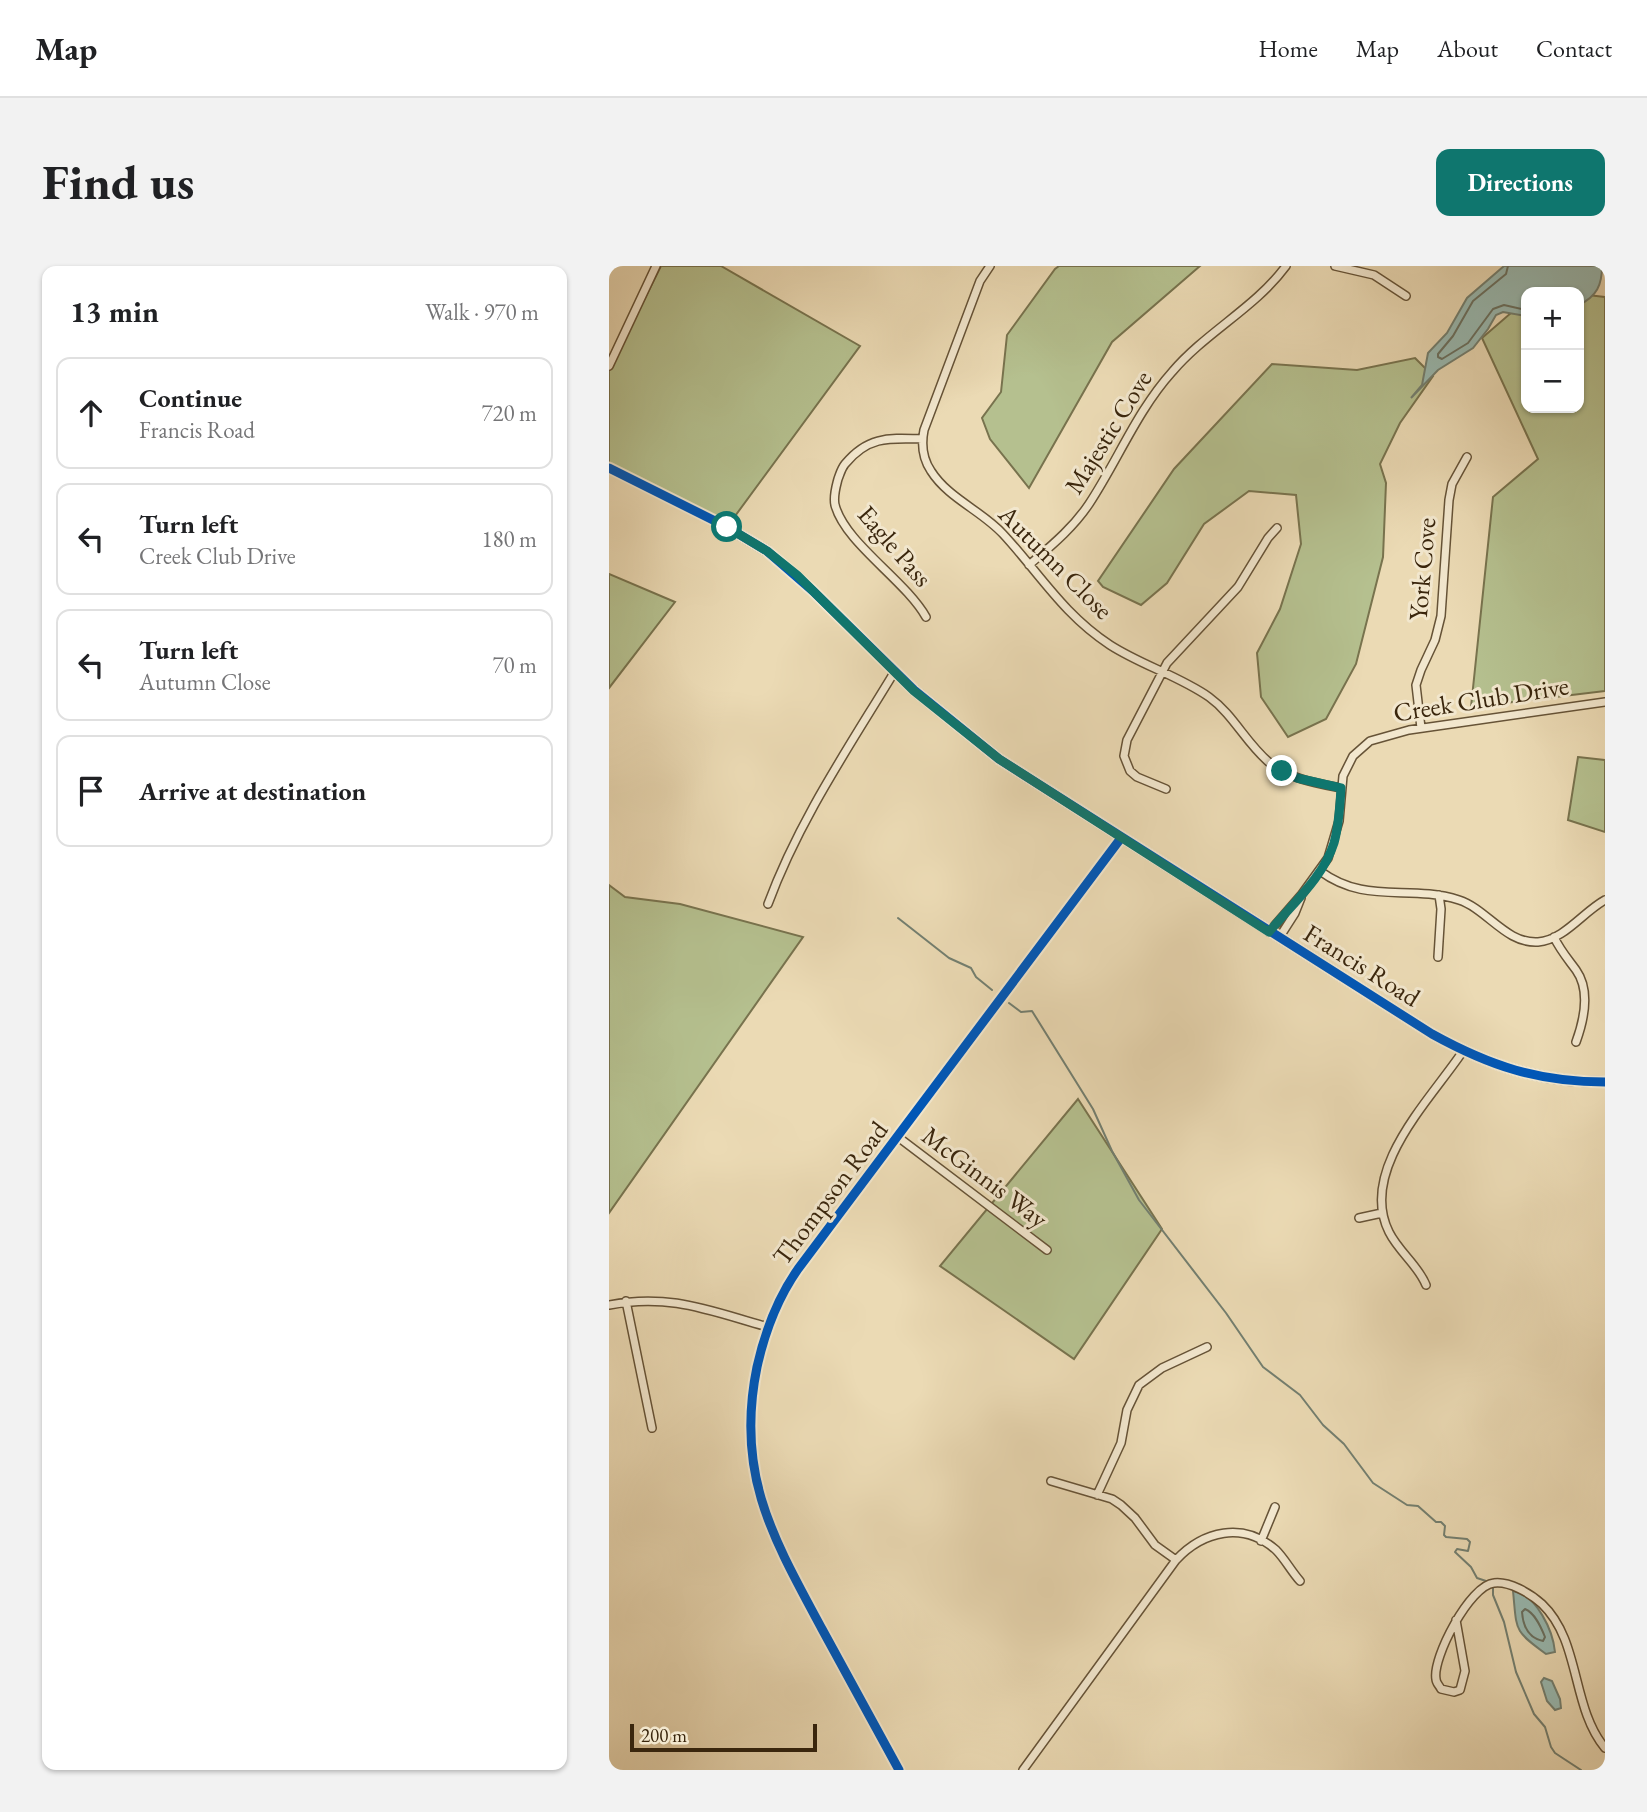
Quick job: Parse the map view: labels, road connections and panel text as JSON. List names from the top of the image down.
{
  "streets": {
    "street": [
      "Majestic Cove",
      "Eagle Pass",
      "Autumn Close",
      "York Cove",
      "Creek Club Drive",
      "Francis Road",
      "McGinnis Way",
      "Thompson Road"
    ]
  },
  "crossings": [
    ["Majestic Cove", "Autumn Close"],
    ["Eagle Pass", "Autumn Close"],
    ["Autumn Close", "Creek Club Drive"],
    ["York Cove", "Creek Club Drive"],
    ["Creek Club Drive", "Francis Road"],
    ["Francis Road", "Thompson Road"],
    ["McGinnis Way", "Thompson Road"]
  ],
  "scale_bar": "200 m",
  "page": {
    "header": "Map",
    "nav": [
      "Home",
      "Map",
      "About",
      "Contact"
    ],
    "buttons": "Directions",
    "title": "Find us",
    "heading": ["13 min", "Walk · 970 m"],
    "map_buttons": ["+", "−"],
    "list": [
      ["Continue", "Francis Road", "720 m"],
      ["Turn left", "Creek Club Drive", "180 m"],
      ["Turn left", "Autumn Close", "70 m"],
      "Arrive at destination"
    ],
    "scale": "200 m"
  }
}
